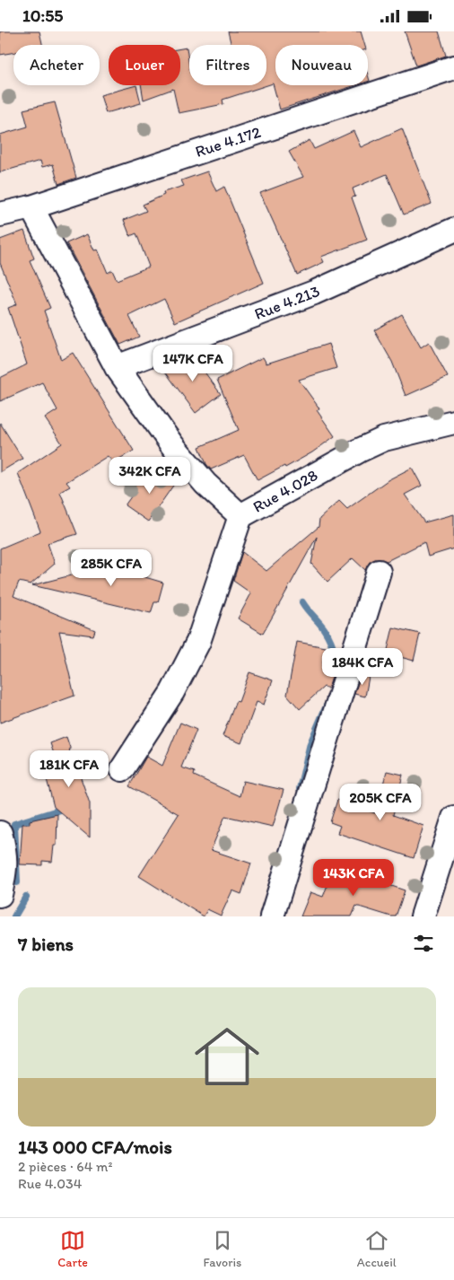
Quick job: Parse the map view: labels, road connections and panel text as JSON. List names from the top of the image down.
{
  "streets": {
    "street": ["Rue 4.172", "Rue 4.213", "Rue 4.028"]
  },
  "crossings": [
    ["Rue 4.172", "Rue 4.028"],
    ["Rue 4.213", "Rue 4.028"]
  ],
  "page": {
    "status": "10:55",
    "chip": [
      "Acheter",
      "Louer",
      "Filtres",
      "Nouveau"
    ],
    "price": [
      "147K CFA",
      "342K CFA",
      "285K CFA",
      "184K CFA",
      "181K CFA",
      "205K CFA",
      "143K CFA"
    ],
    "heading": "7 biens",
    "list": [
      {
        "name": "143 000 CFA/mois",
        "note": "2 pièces · 64 m² · Rue 4.034"
      }
    ],
    "tabs": ["Carte", "Favoris", "Accueil"]
  }
}
